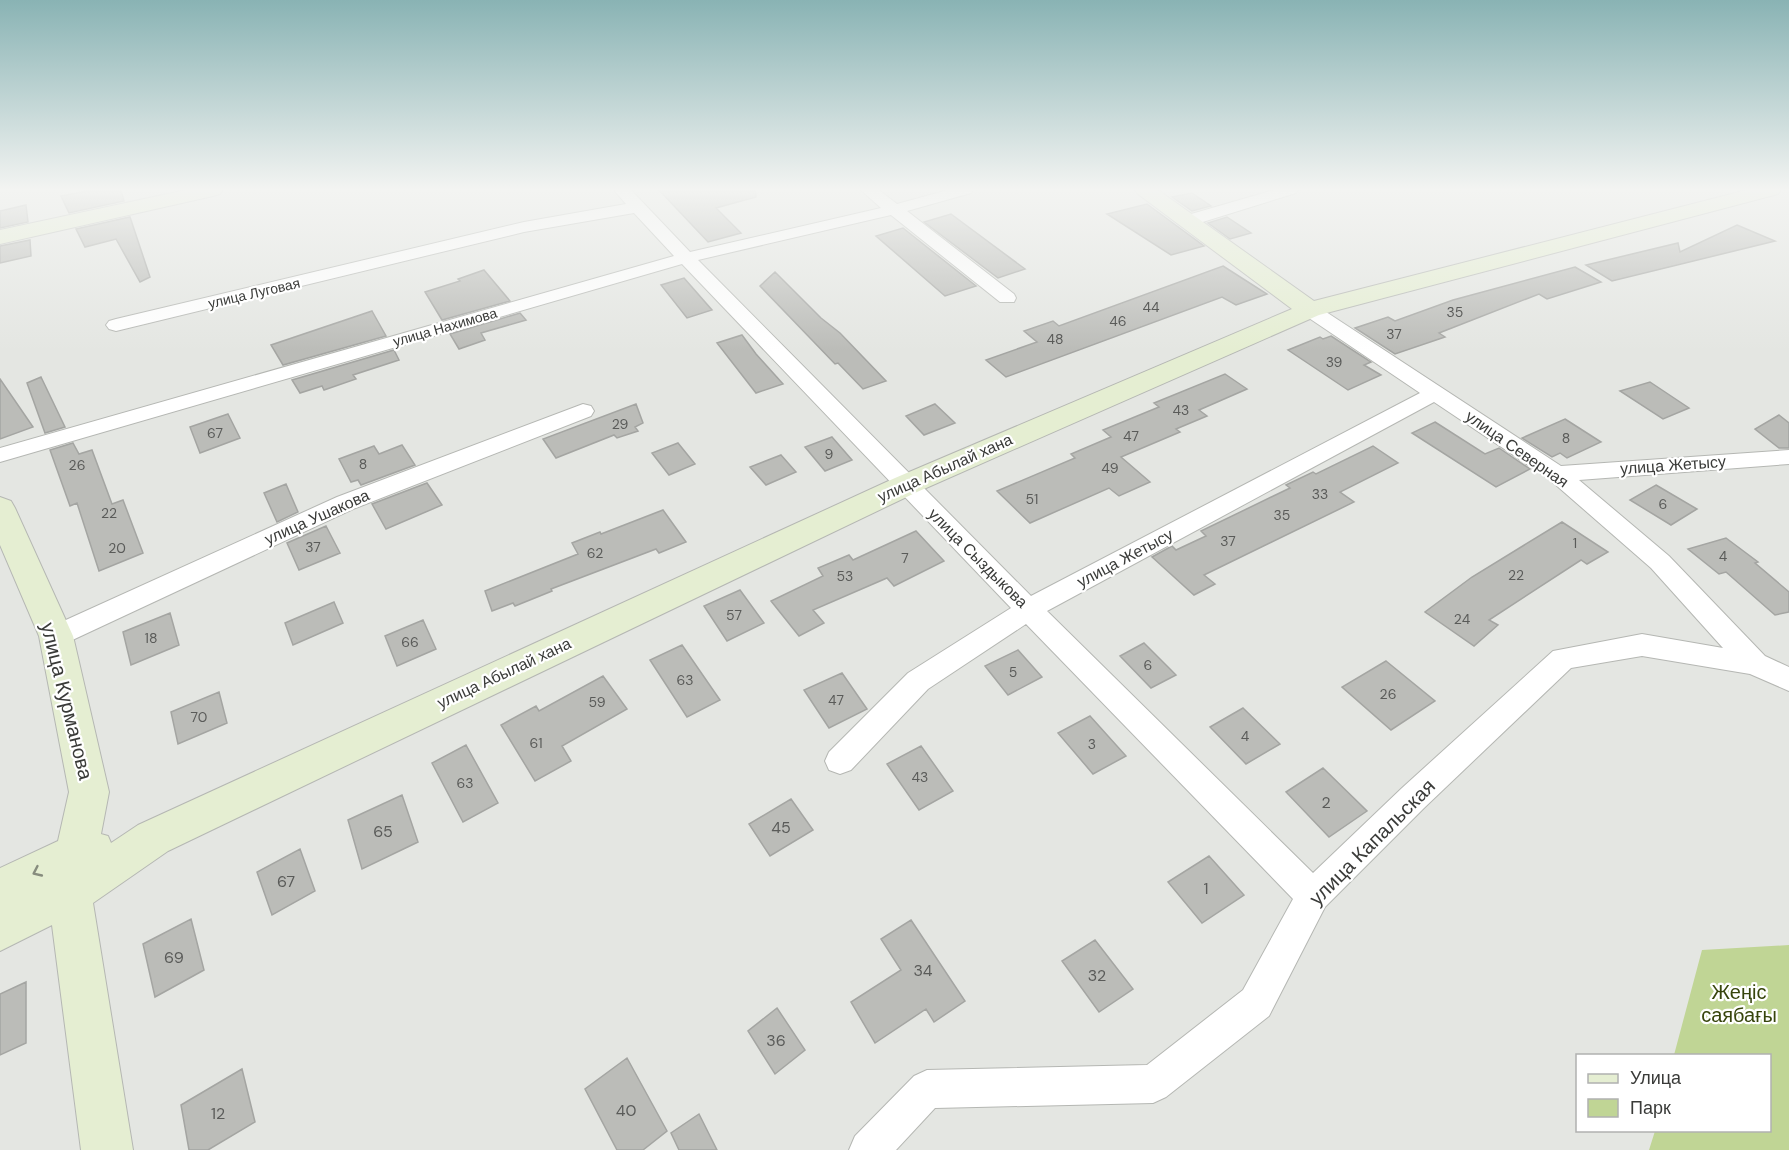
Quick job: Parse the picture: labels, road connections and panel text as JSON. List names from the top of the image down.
{
  "streets": {
    "street": [
      "улица Луговая",
      "улица Нахимова",
      "улица Северная",
      "улица Жетысу",
      "улица Абылай хана",
      "улица Ушакова",
      "улица Сыздыкова",
      "улица Курманова",
      "улица Капальская"
    ]
  },
  "crossings": [
    ["улица Нахимова", "улица Сыздыкова"],
    ["улица Северная", "улица Жетысу"],
    ["улица Северная", "улица Абылай хана"],
    ["улица Северная", "улица Капальская"],
    ["улица Жетысу", "улица Сыздыкова"],
    ["улица Абылай хана", "улица Сыздыкова"],
    ["улица Абылай хана", "улица Курманова"],
    ["улица Ушакова", "улица Курманова"],
    ["улица Сыздыкова", "улица Капальская"]
  ],
  "parks": ["Жеңіс саябағы"],
  "house_numbers": [
    "44",
    "35",
    "46",
    "37",
    "48",
    "39",
    "43",
    "29",
    "67",
    "47",
    "8",
    "9",
    "8",
    "26",
    "49",
    "33",
    "51",
    "6",
    "22",
    "35",
    "37",
    "1",
    "37",
    "20",
    "62",
    "4",
    "7",
    "22",
    "53",
    "57",
    "24",
    "18",
    "66",
    "6",
    "5",
    "63",
    "26",
    "47",
    "59",
    "70",
    "4",
    "61",
    "3",
    "43",
    "63",
    "2",
    "45",
    "65",
    "67",
    "1",
    "69",
    "34",
    "32",
    "36",
    "40",
    "12"
  ],
  "legend": ["Улица", "Парк"]
}
